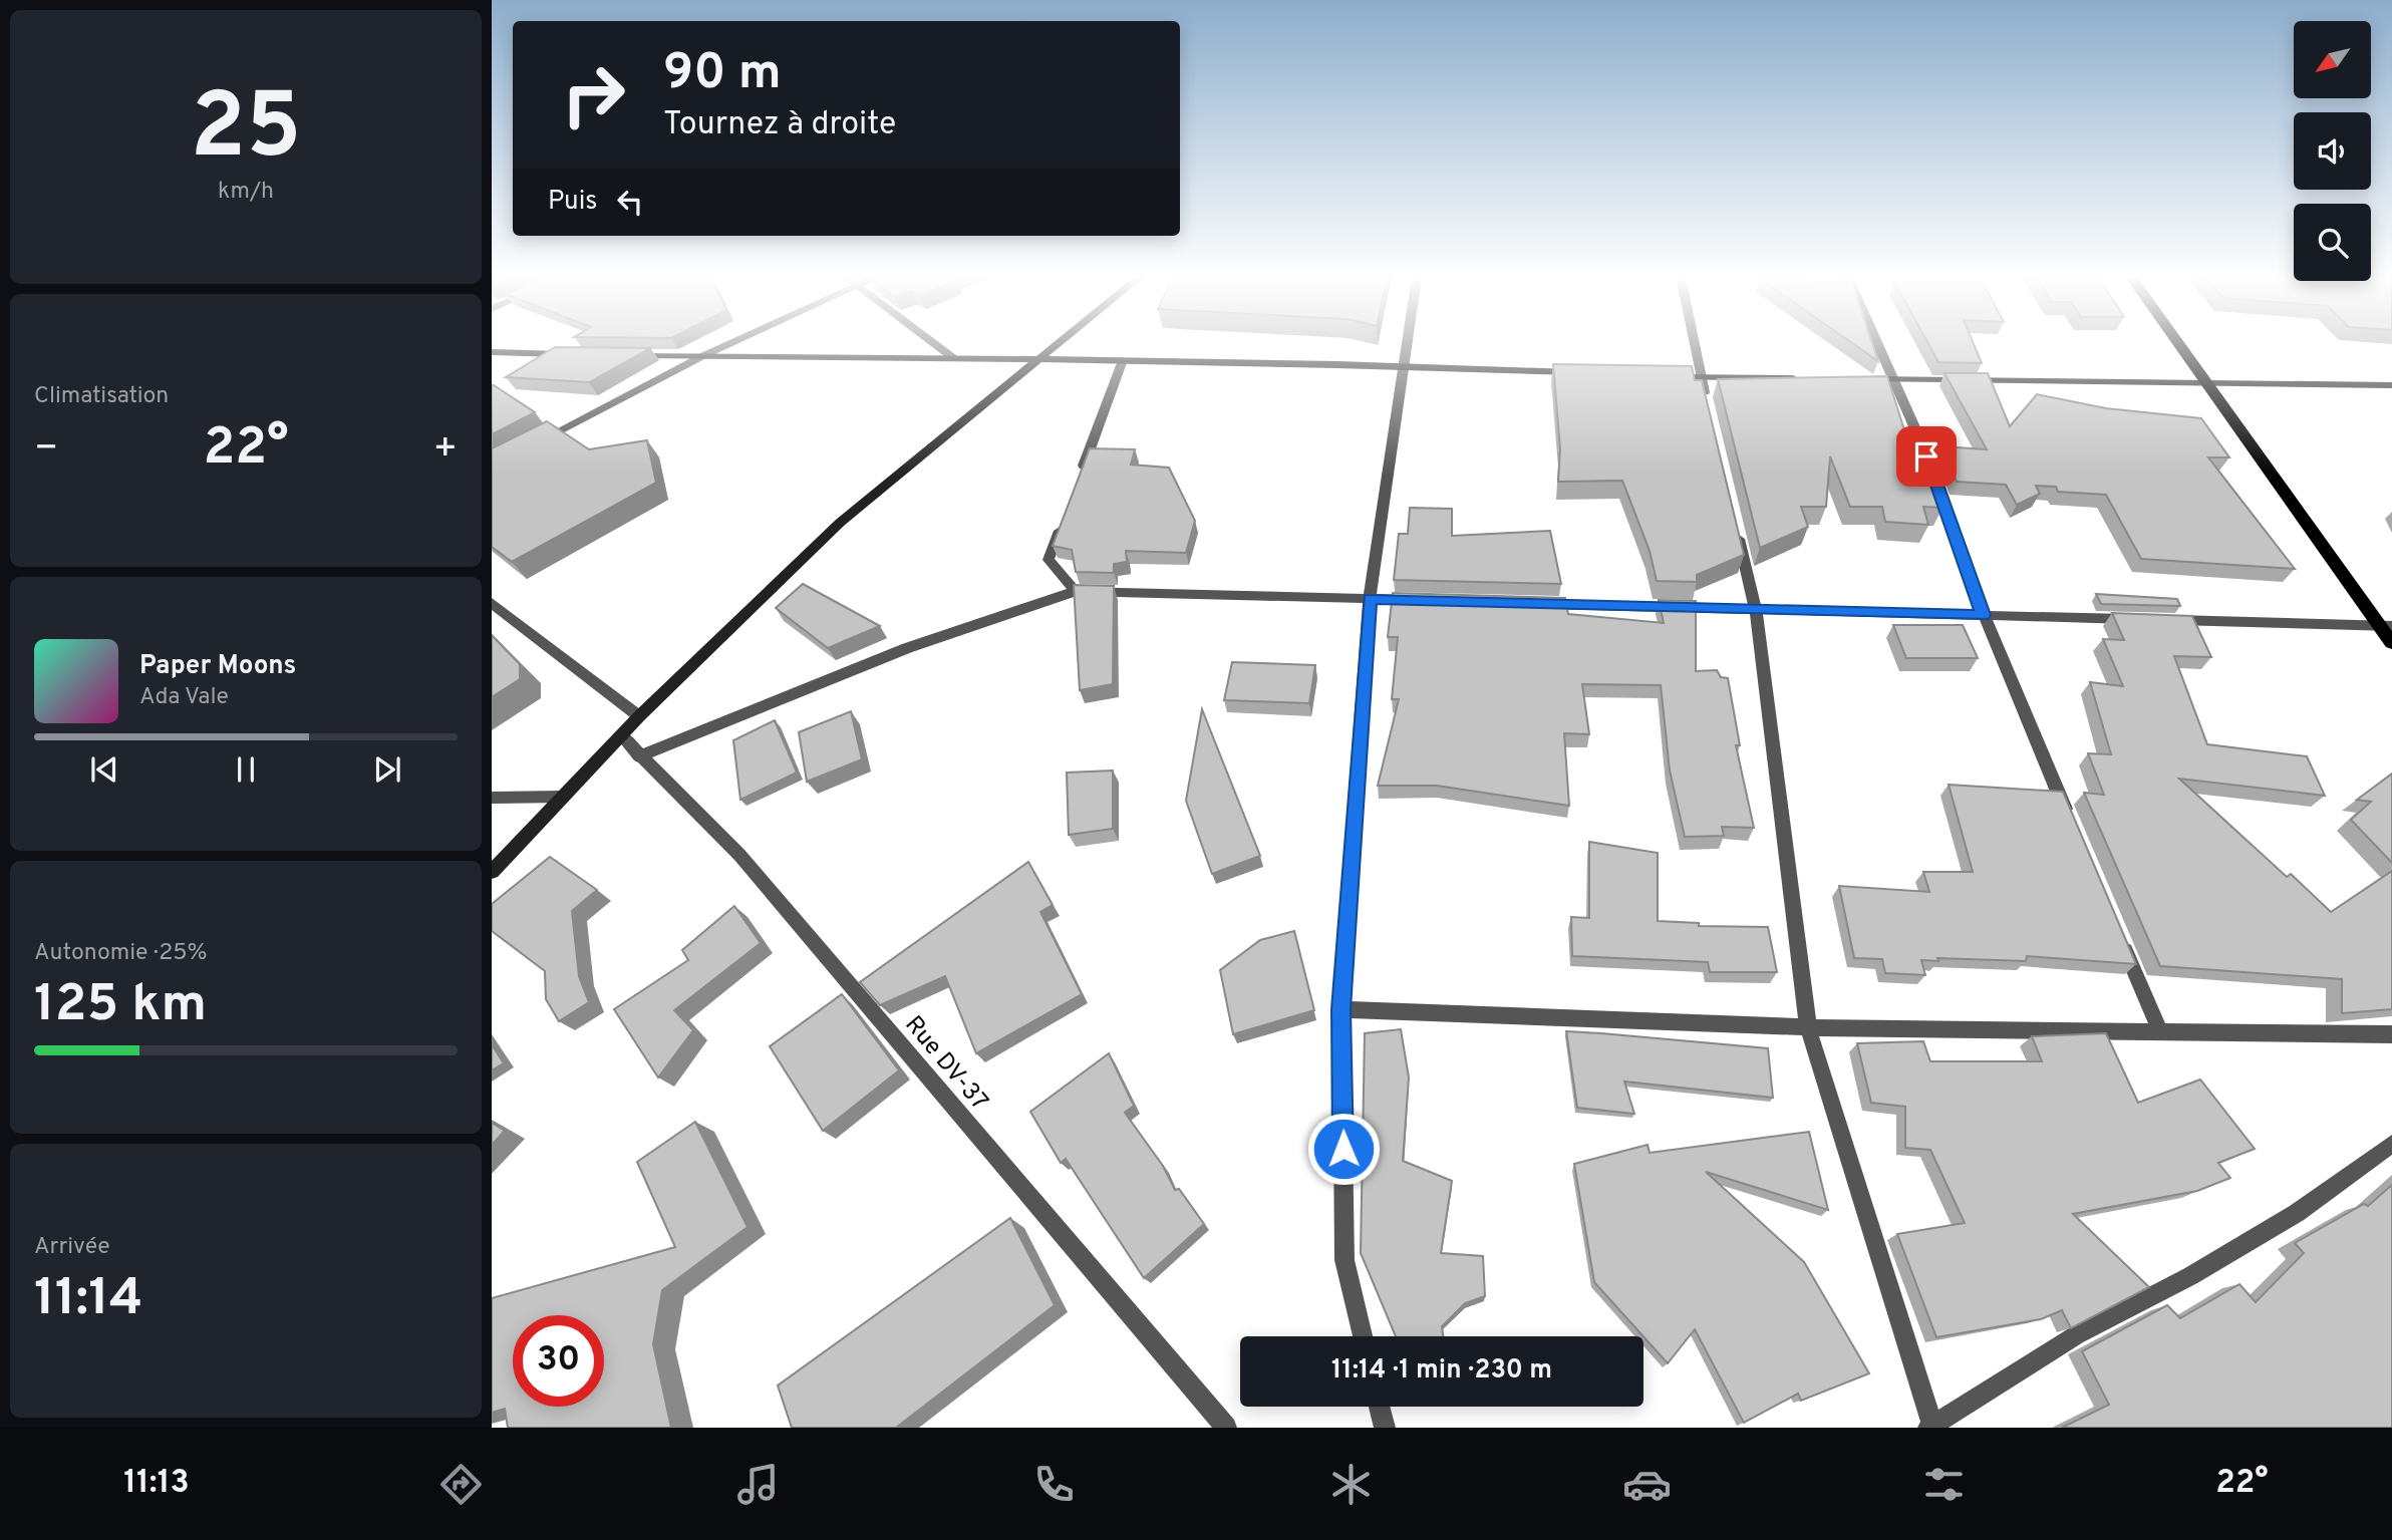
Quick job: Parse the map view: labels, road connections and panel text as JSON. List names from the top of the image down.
{
  "streets": {
    "street": ["Rue DV-37"]
  },
  "north": "bottom left",
  "page": {
    "tile": [
      ["25", "km/h"],
      "Climatisation",
      ["Autonomie · 25%", "125 km"],
      ["Arrivée", "11:14"]
    ],
    "turn": ["90 m", "Tournez à droite"],
    "then": "Puis",
    "heat": ["−", "22°", "+"],
    "song": ["Paper Moons", "Ada Vale"],
    "limit": "30",
    "trip": "11:14 · 1 min · 230 m",
    "tabs": ["11:13", "22°"]
  }
}
